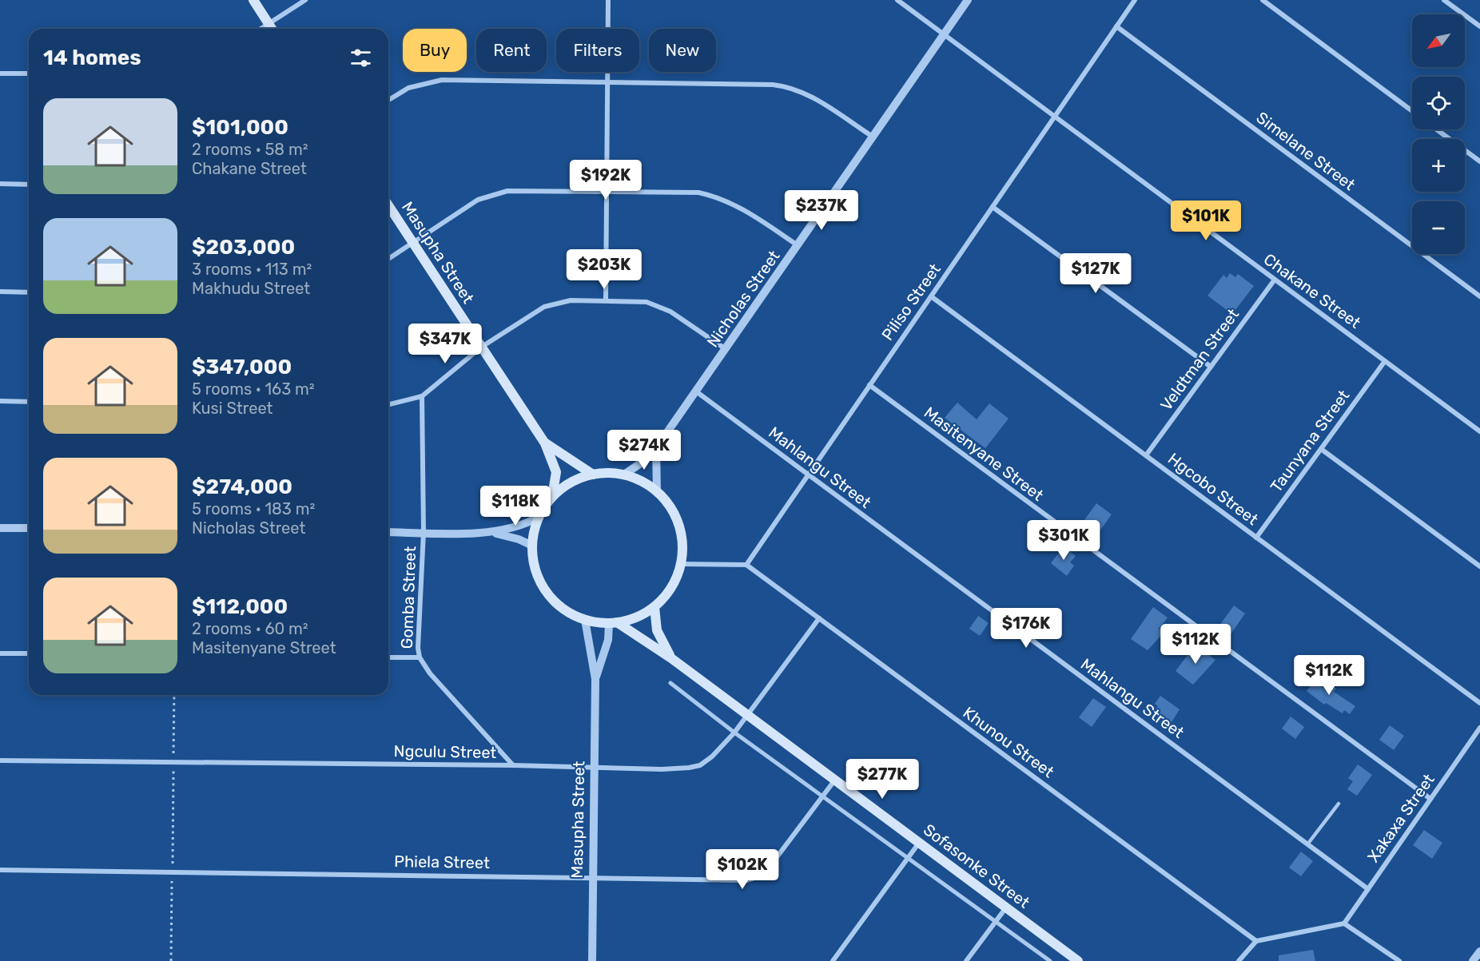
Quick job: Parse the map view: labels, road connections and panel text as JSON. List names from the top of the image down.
{
  "streets": {
    "main road": ["Masupha Street", "Sofasonke Street"],
    "street": [
      "Simelane Street",
      "Chakane Street",
      "Nicholas Street",
      "Piliso Street",
      "Veldtman Street",
      "Taunyana Street",
      "Masitenyane Street",
      "Mahlangu Street",
      "Hgcobo Street",
      "Gomba Street",
      "Khunou Street",
      "Ngculu Street",
      "Xakaxa Street",
      "Phiela Street"
    ]
  },
  "crossings": [
    ["Simelane Street", "Piliso Street"],
    ["Masupha Street", "Nicholas Street"],
    ["Masupha Street", "Ngculu Street"],
    ["Masupha Street", "Phiela Street"],
    ["Masupha Street", "Sofasonke Street"],
    ["Chakane Street", "Nicholas Street"],
    ["Chakane Street", "Piliso Street"],
    ["Chakane Street", "Veldtman Street"],
    ["Chakane Street", "Taunyana Street"],
    ["Nicholas Street", "Mahlangu Street"],
    ["Nicholas Street", "Sofasonke Street"],
    ["Piliso Street", "Masitenyane Street"],
    ["Piliso Street", "Mahlangu Street"],
    ["Piliso Street", "Hgcobo Street"],
    ["Piliso Street", "Khunou Street"],
    ["Veldtman Street", "Hgcobo Street"],
    ["Taunyana Street", "Hgcobo Street"],
    ["Masitenyane Street", "Xakaxa Street"],
    ["Mahlangu Street", "Xakaxa Street"],
    ["Gomba Street", "Ngculu Street"],
    ["Khunou Street", "Ngculu Street"],
    ["Ngculu Street", "Sofasonke Street"],
    ["Phiela Street", "Sofasonke Street"]
  ],
  "north": "bottom left",
  "page": {
    "map_buttons": ["+", "−"],
    "chip": [
      "Buy",
      "Rent",
      "Filters",
      "New"
    ],
    "heading": "14 homes",
    "list": [
      {
        "name": "$101,000",
        "note": "2 rooms · 58 m² · Chakane Street"
      },
      {
        "name": "$203,000",
        "note": "3 rooms · 113 m² · Makhudu Street"
      },
      {
        "name": "$347,000",
        "note": "5 rooms · 163 m² · Kusi Street"
      },
      {
        "name": "$274,000",
        "note": "5 rooms · 183 m² · Nicholas Street"
      },
      {
        "name": "$112,000",
        "note": "2 rooms · 60 m² · Masitenyane Street"
      }
    ],
    "price": [
      "$192K",
      "$237K",
      "$101K",
      "$203K",
      "$127K",
      "$347K",
      "$274K",
      "$118K",
      "$301K",
      "$176K",
      "$112K",
      "$112K",
      "$277K",
      "$102K"
    ]
  }
}
